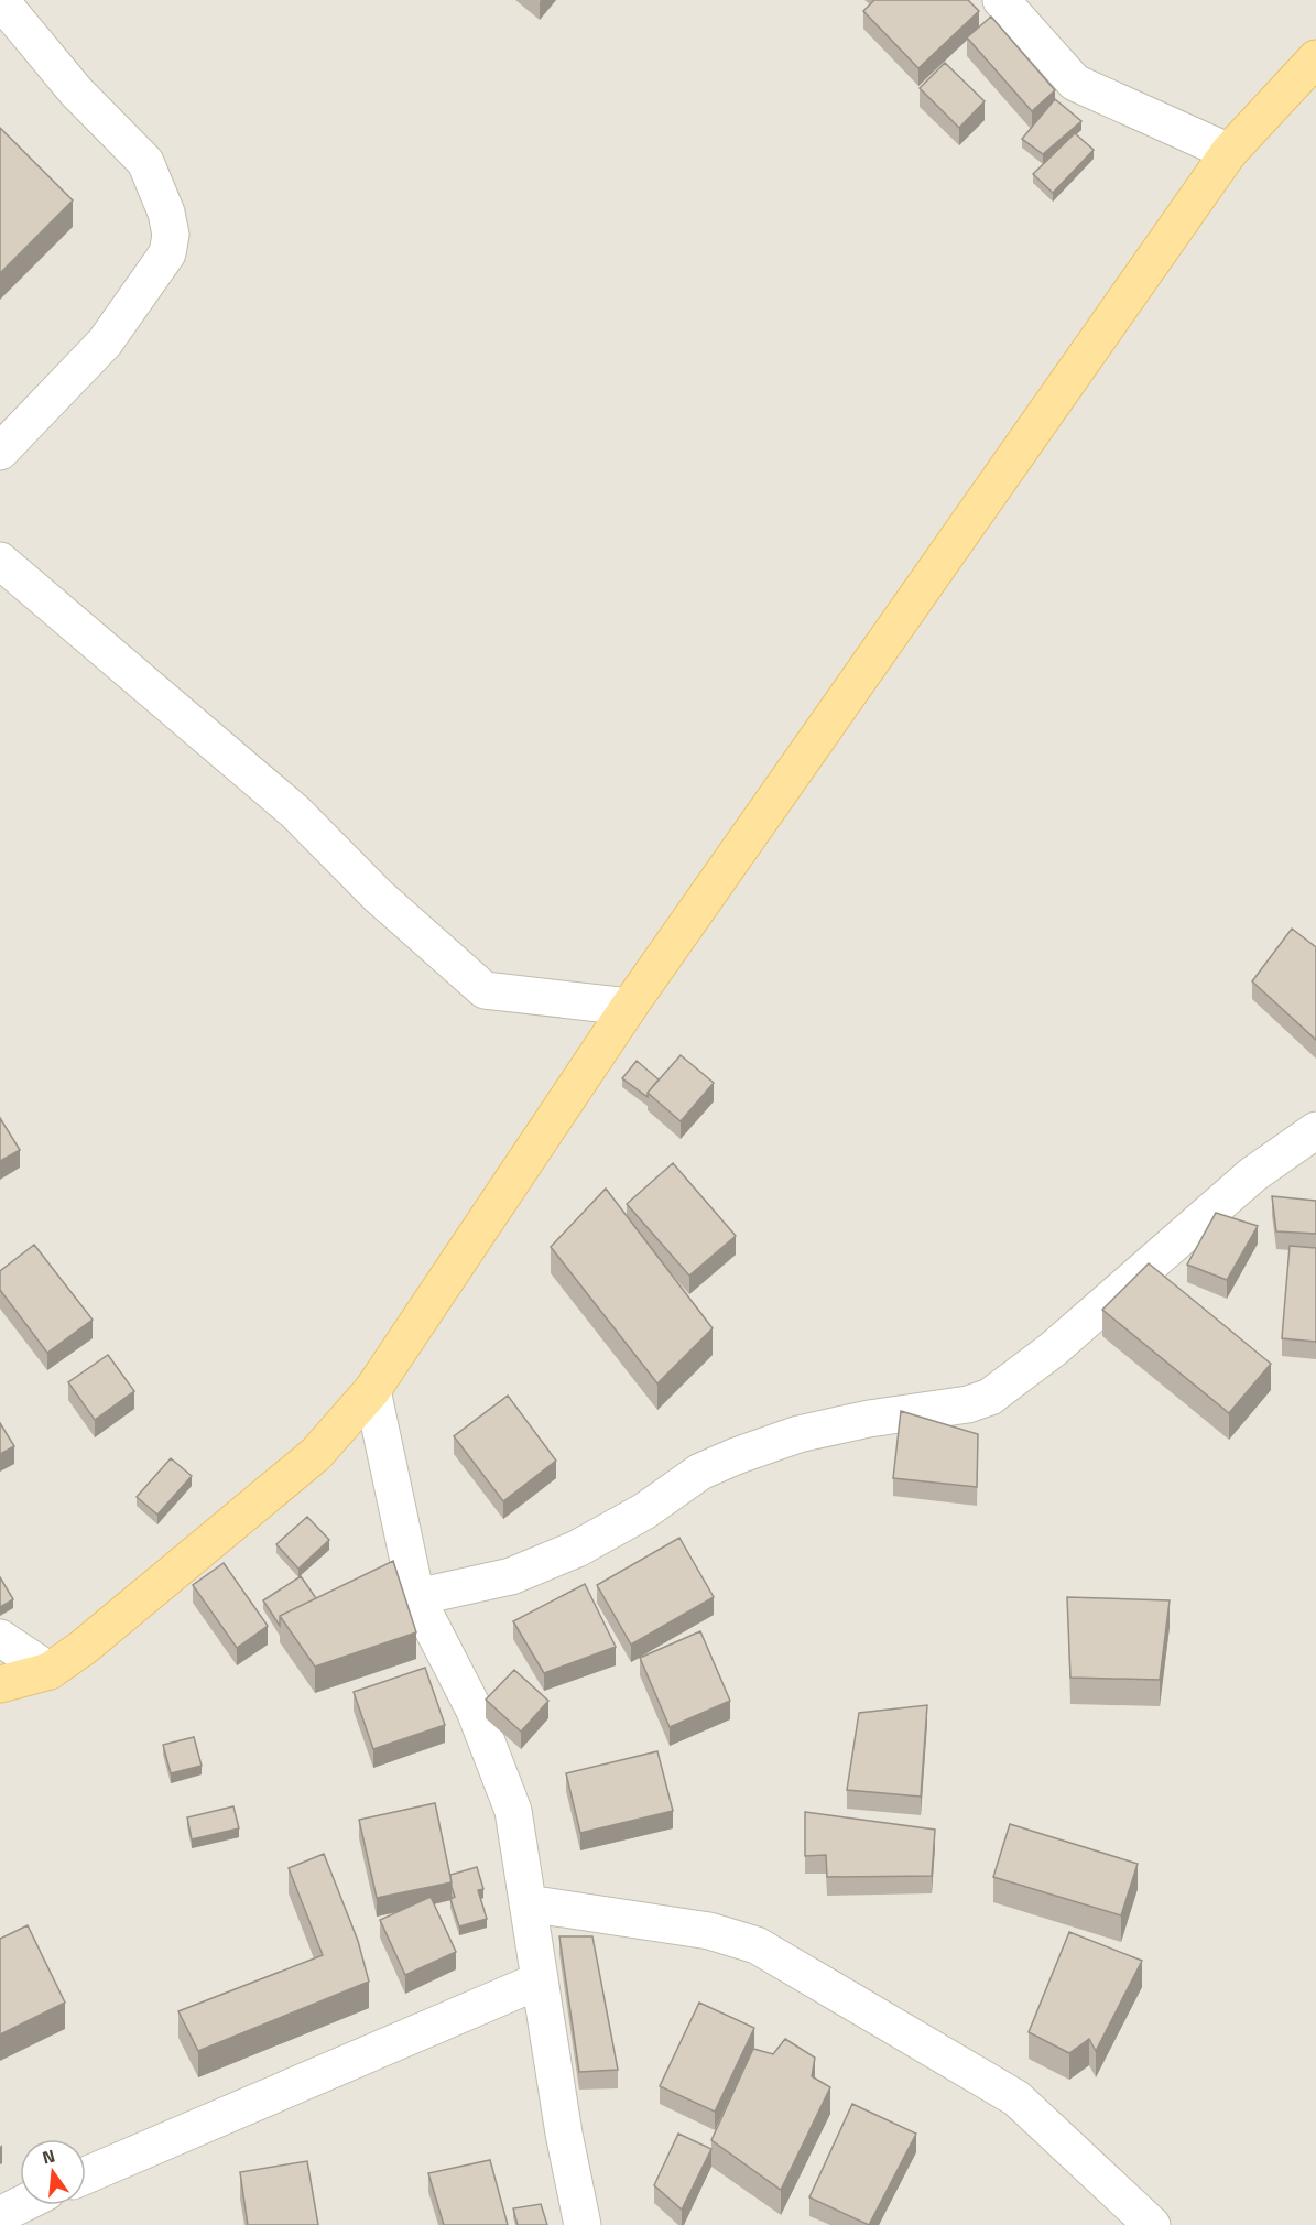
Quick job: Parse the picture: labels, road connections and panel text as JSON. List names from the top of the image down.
{
  "north": "top"
}
